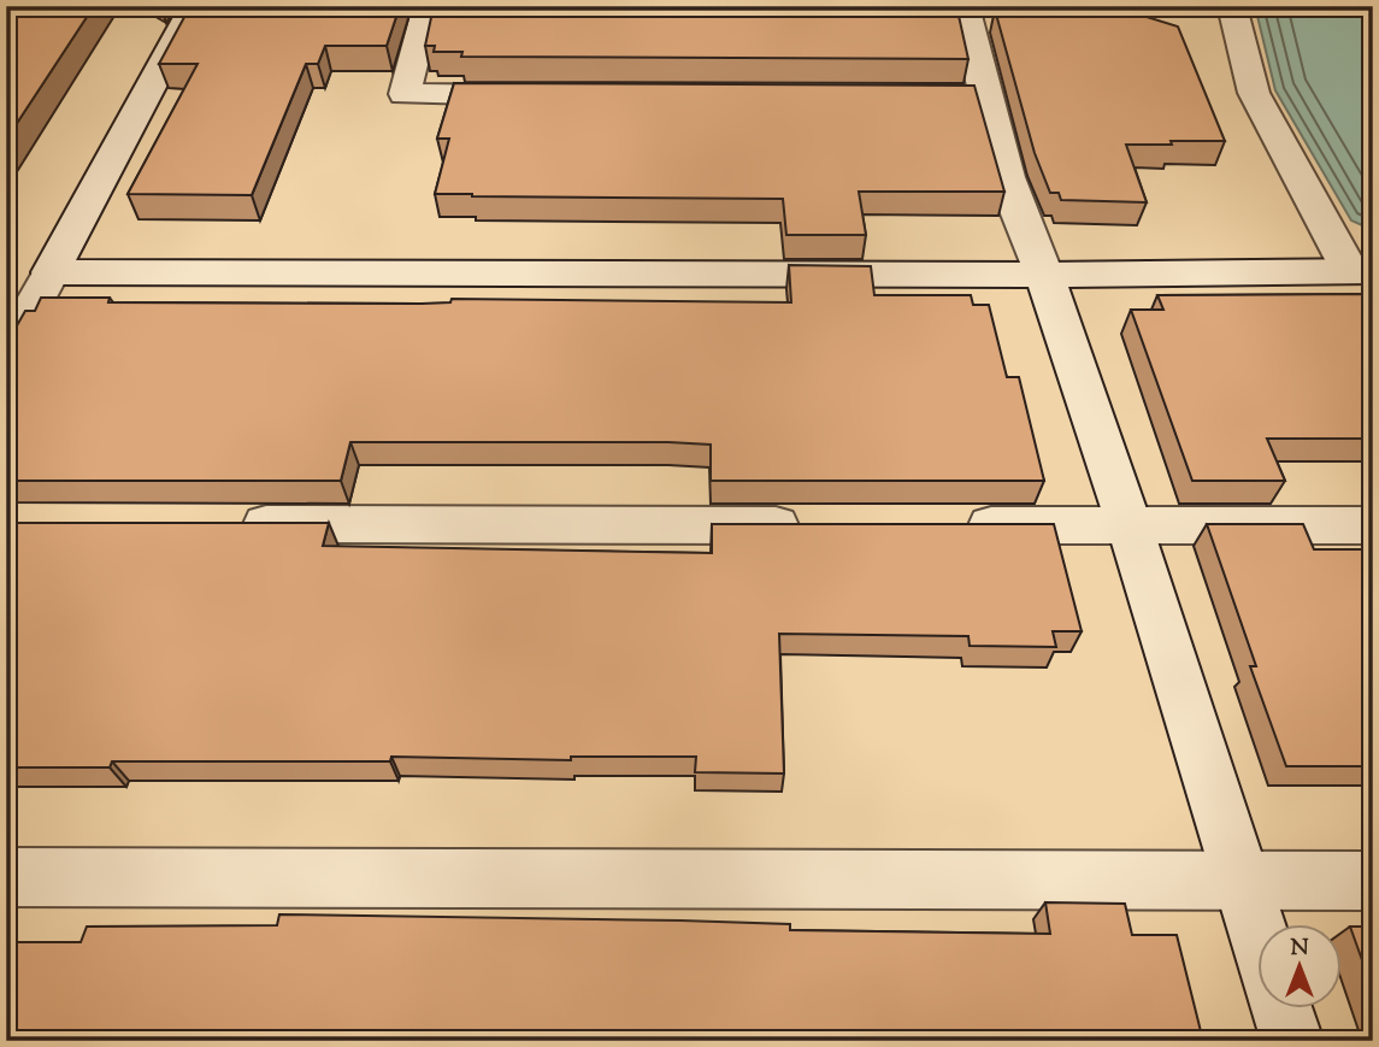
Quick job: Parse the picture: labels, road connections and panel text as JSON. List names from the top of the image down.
{
  "north": "top"
}
